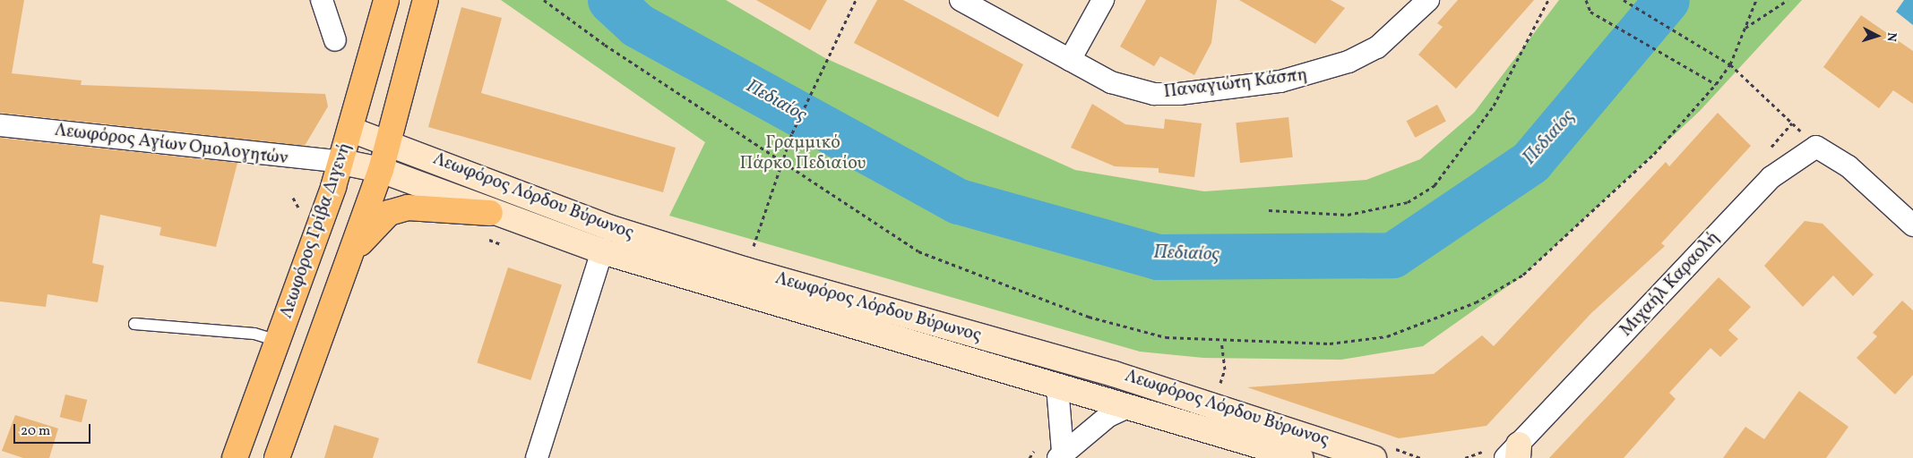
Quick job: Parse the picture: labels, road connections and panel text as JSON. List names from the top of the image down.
{
  "streets": {
    "main road": ["Λεωφόρος Λόρδου Βύρωνος", "Λεωφόρος Γρίβα Διγενή"],
    "street": ["Παναγιώτη Κάσπη", "Λεωφόρος Αγίων Ομολογητών", "Μιχαήλ Καραολή"]
  },
  "crossings": [
    ["Λεωφόρος Αγίων Ομολογητών", "Λεωφόρος Λόρδου Βύρωνος"],
    ["Λεωφόρος Αγίων Ομολογητών", "Λεωφόρος Γρίβα Διγενή"],
    ["Λεωφόρος Λόρδου Βύρωνος", "Λεωφόρος Γρίβα Διγενή"]
  ],
  "water": ["Πεδιαίος"],
  "parks": ["Γραμμικό Πάρκο Πεδιαίου"],
  "scale_bar": "20 m",
  "north": "right"
}
